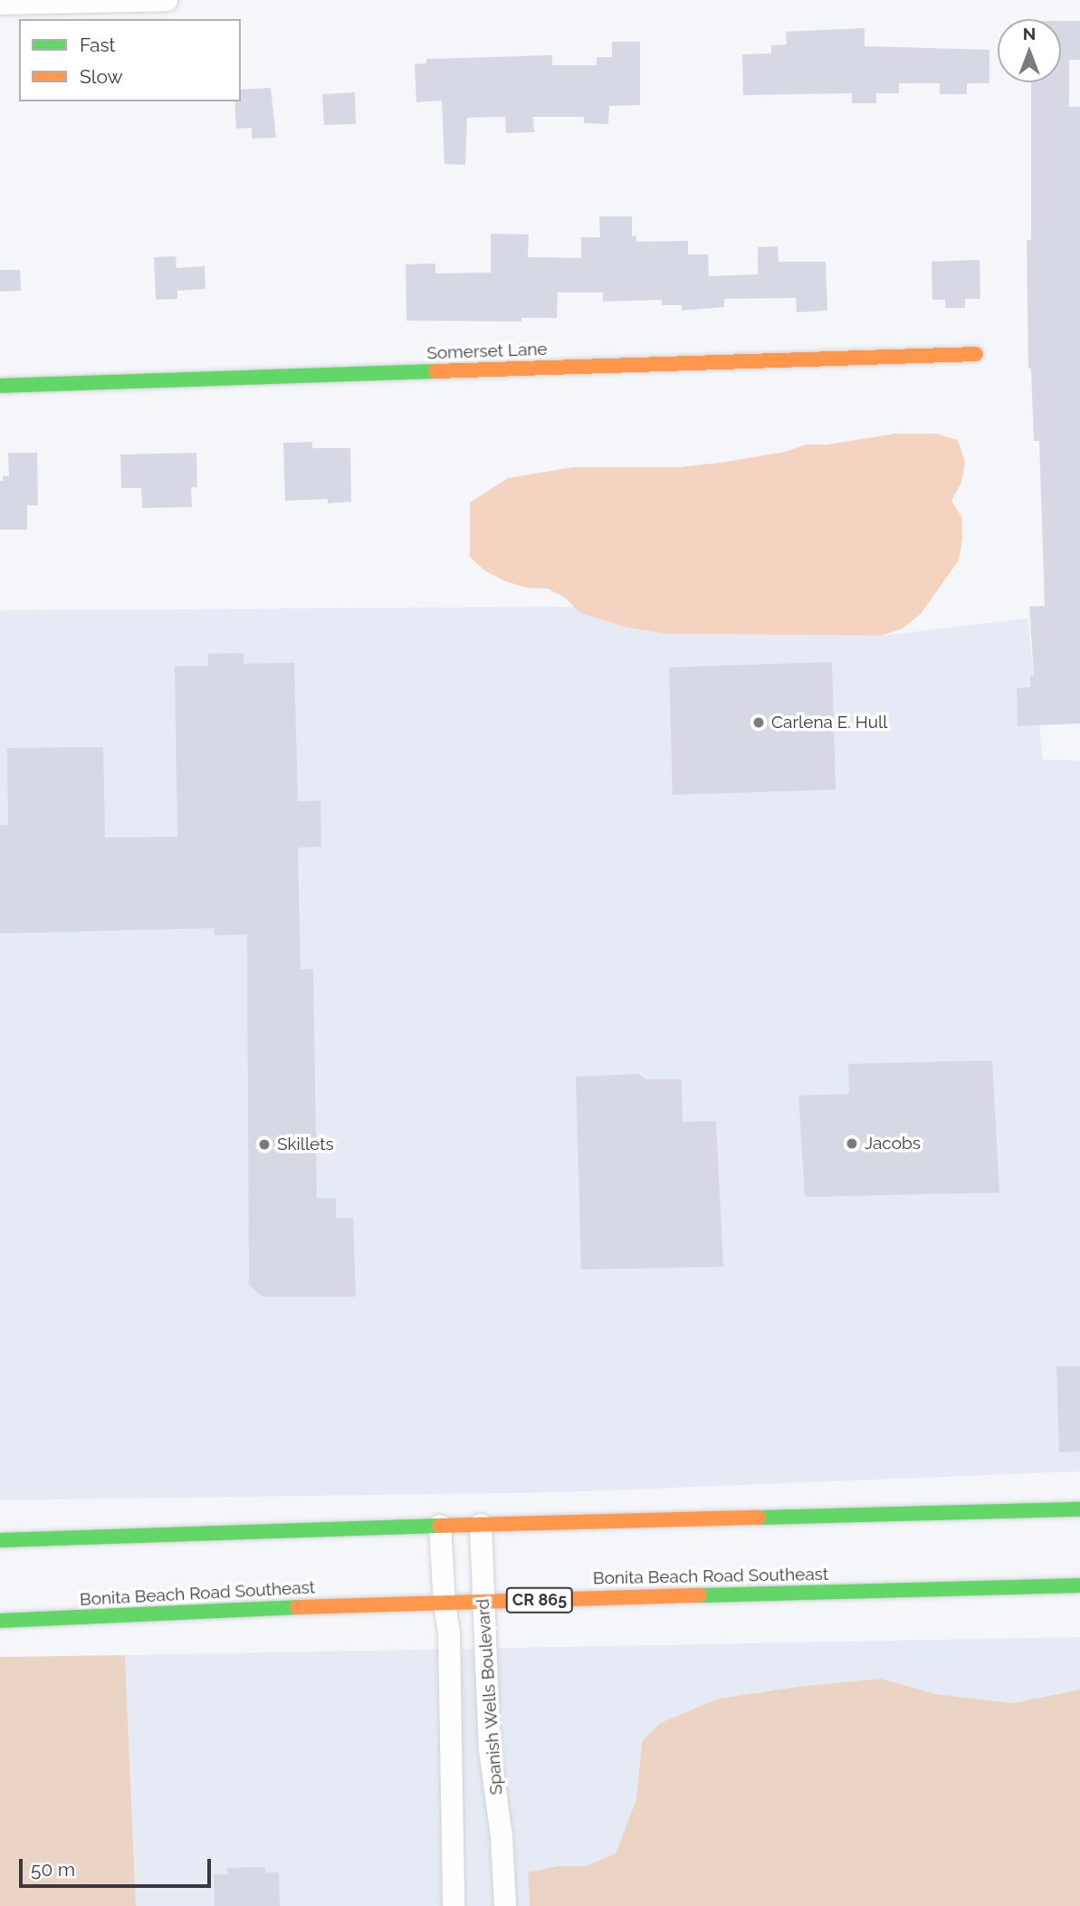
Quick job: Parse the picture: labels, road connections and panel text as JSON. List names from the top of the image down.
{
  "streets": {
    "main road": ["Somerset Lane", "Bonita Beach Road Southeast", "CR 865"],
    "street": ["Spanish Wells Boulevard"]
  },
  "crossings": [
    ["Bonita Beach Road Southeast", "Spanish Wells Boulevard"]
  ],
  "places": ["Carlena E. Hull", "Jacobs", "Skillets"],
  "legend": ["Fast", "Slow"],
  "scale_bar": "50 m",
  "north": "top"
}
